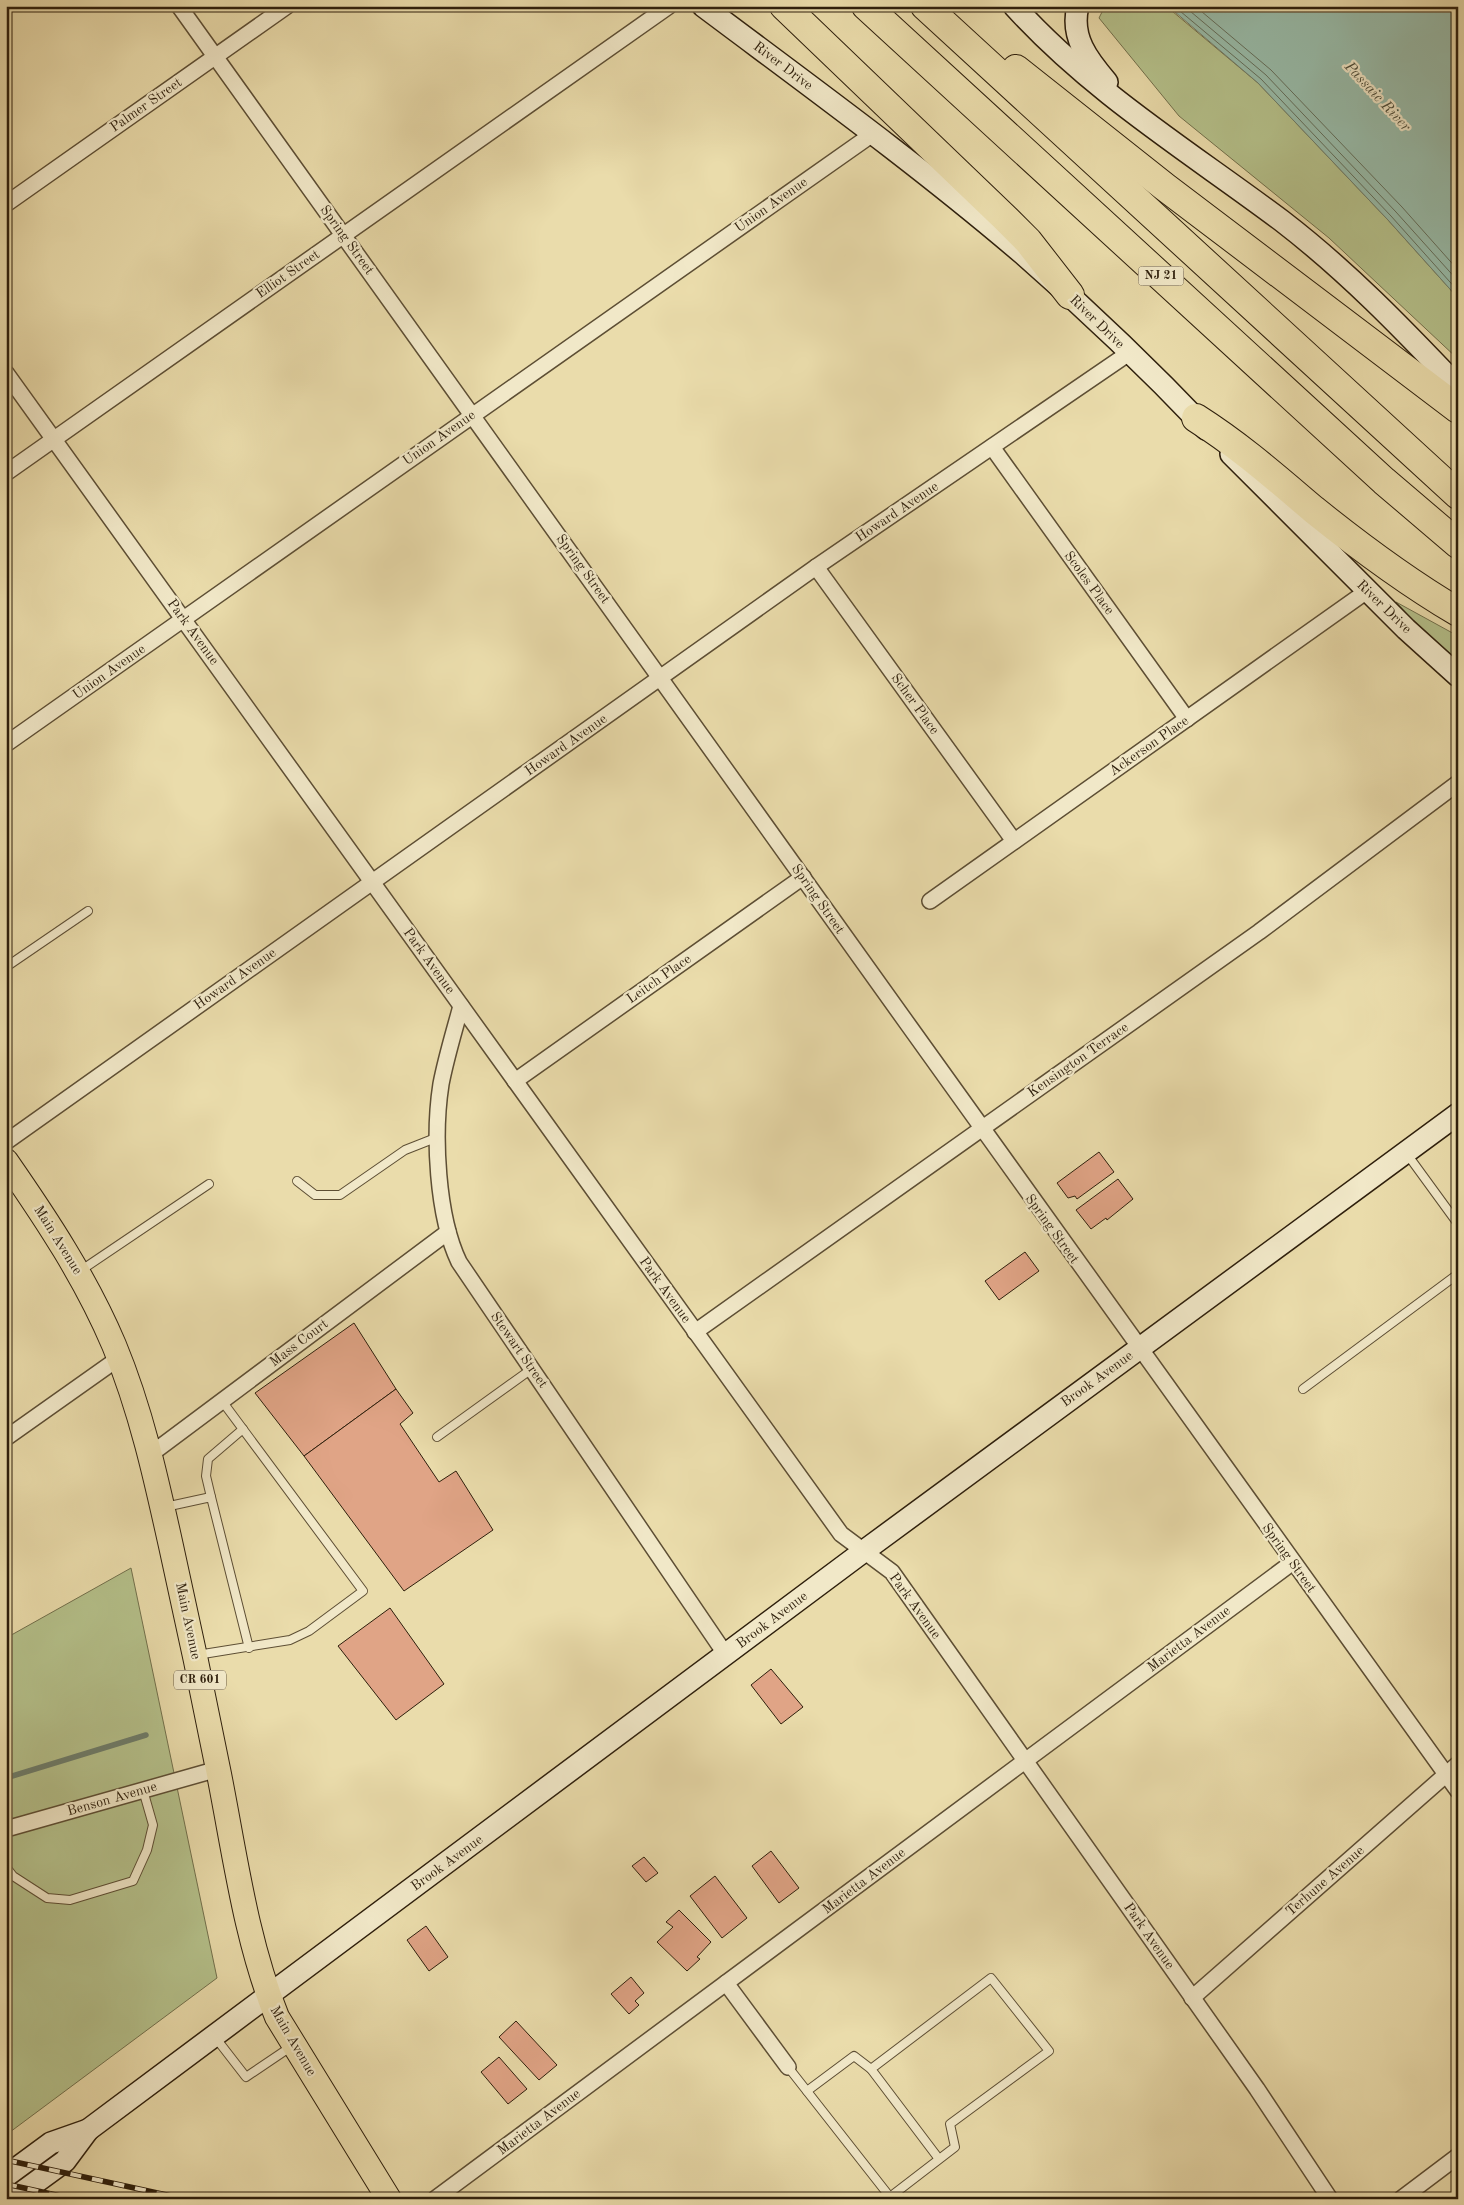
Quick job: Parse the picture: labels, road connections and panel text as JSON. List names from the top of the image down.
{
  "streets": {
    "highway": ["NJ 21"],
    "main road": [
      "River Drive",
      "Main Avenue",
      "Brook Avenue",
      "CR 601"
    ],
    "street": [
      "Palmer Street",
      "Union Avenue",
      "Spring Street",
      "Elliot Street",
      "Howard Avenue",
      "Scoles Place",
      "Park Avenue",
      "Scher Place",
      "Ackerson Place",
      "Leitch Place",
      "Kensington Terrace",
      "Mass Court",
      "Stewart Street",
      "Marietta Avenue",
      "Benson Avenue",
      "Terhune Avenue"
    ]
  },
  "crossings": [
    ["River Drive", "Union Avenue"],
    ["River Drive", "Howard Avenue"],
    ["River Drive", "Ackerson Place"],
    ["Palmer Street", "Spring Street"],
    ["Union Avenue", "Spring Street"],
    ["Union Avenue", "Park Avenue"],
    ["Spring Street", "Elliot Street"],
    ["Spring Street", "Howard Avenue"],
    ["Spring Street", "Leitch Place"],
    ["Spring Street", "Kensington Terrace"],
    ["Spring Street", "Brook Avenue"],
    ["Spring Street", "Marietta Avenue"],
    ["Spring Street", "Terhune Avenue"],
    ["Elliot Street", "Park Avenue"],
    ["Howard Avenue", "Scoles Place"],
    ["Howard Avenue", "Park Avenue"],
    ["Howard Avenue", "Scher Place"],
    ["Scoles Place", "Ackerson Place"],
    ["Park Avenue", "Leitch Place"],
    ["Park Avenue", "Kensington Terrace"],
    ["Park Avenue", "Stewart Street"],
    ["Park Avenue", "Brook Avenue"],
    ["Park Avenue", "Marietta Avenue"],
    ["Park Avenue", "Terhune Avenue"],
    ["Scher Place", "Ackerson Place"],
    ["Main Avenue", "Mass Court"],
    ["Main Avenue", "Brook Avenue"],
    ["Main Avenue", "Benson Avenue"],
    ["Mass Court", "Stewart Street"],
    ["Stewart Street", "Brook Avenue"]
  ],
  "water": ["Passaic River"]
}
